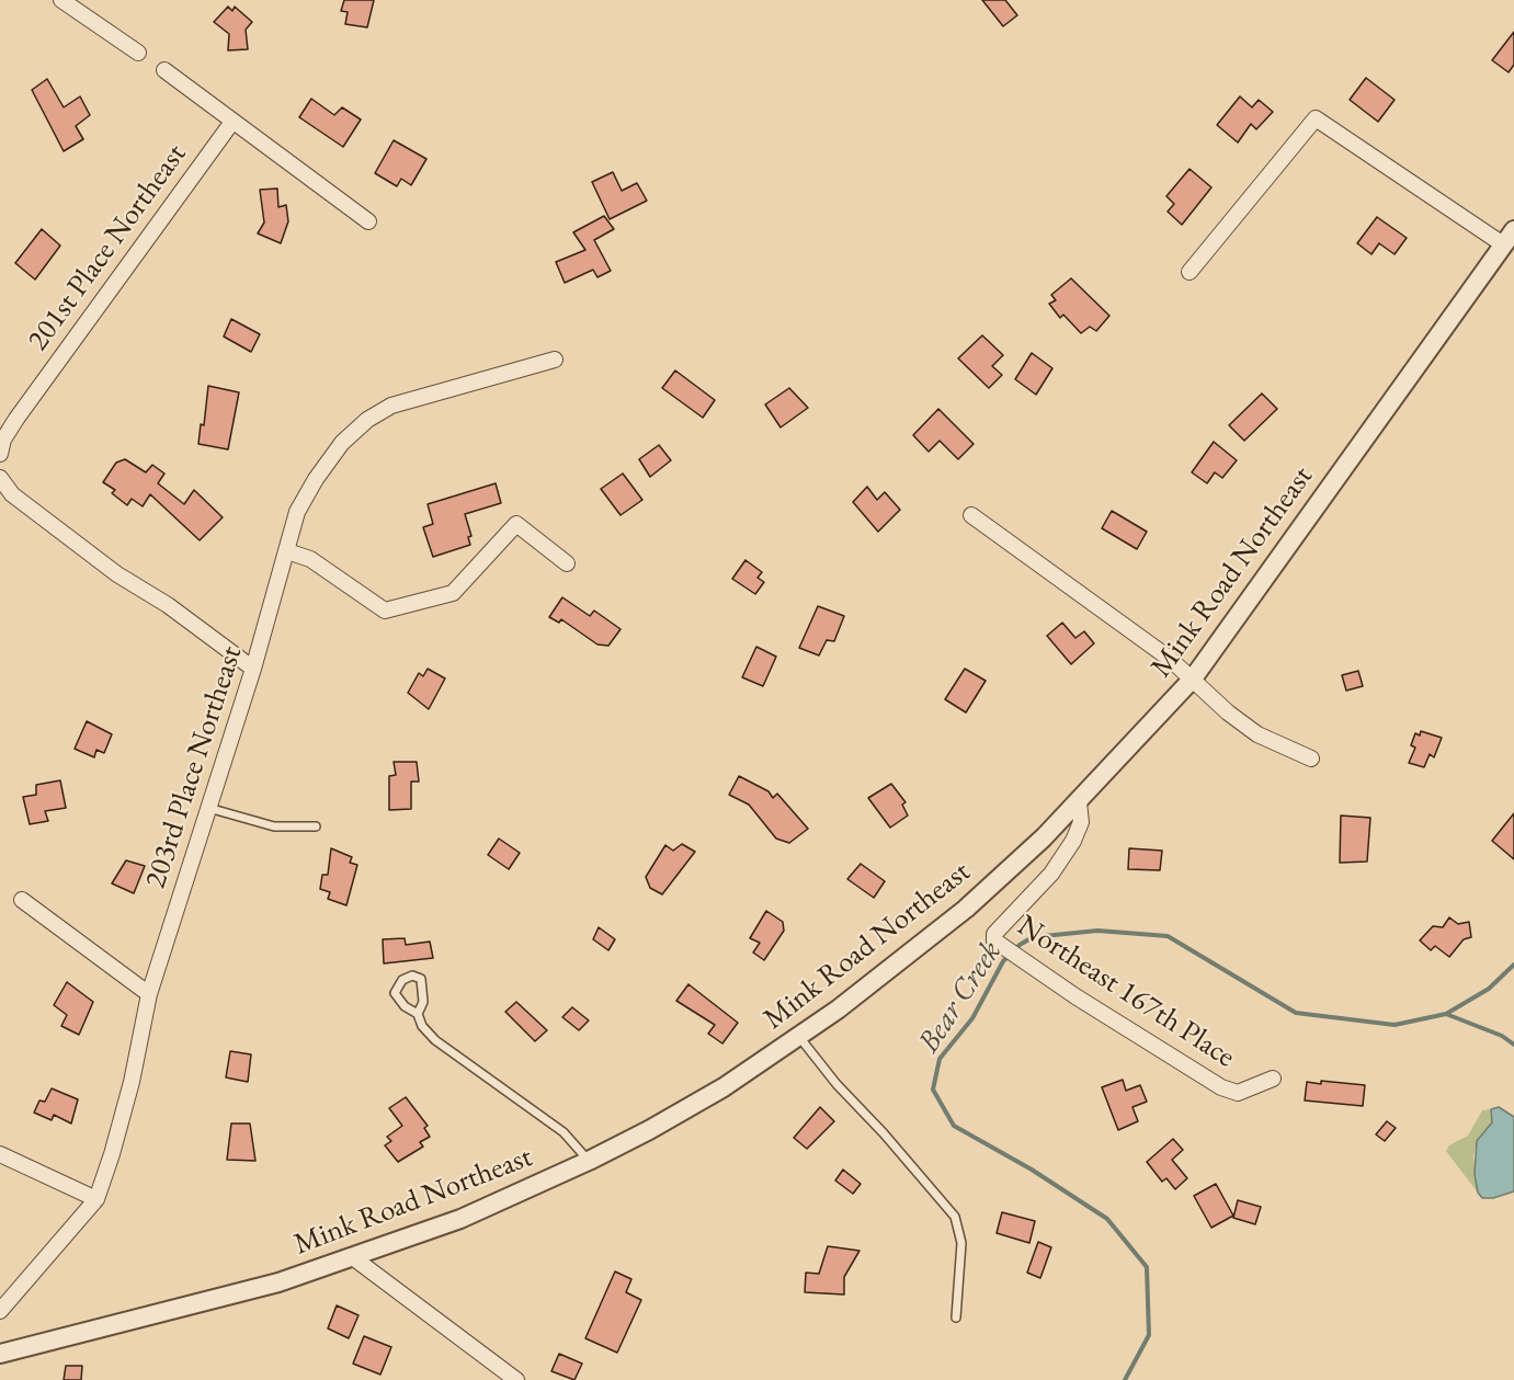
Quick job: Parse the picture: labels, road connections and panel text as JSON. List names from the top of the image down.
{
  "streets": {
    "street": [
      "201st Place Northeast",
      "Mink Road Northeast",
      "203rd Place Northeast",
      "Northeast 167th Place"
    ]
  },
  "crossings": [
    ["Mink Road Northeast", "Northeast 167th Place"]
  ],
  "water": ["Bear Creek"]
}
